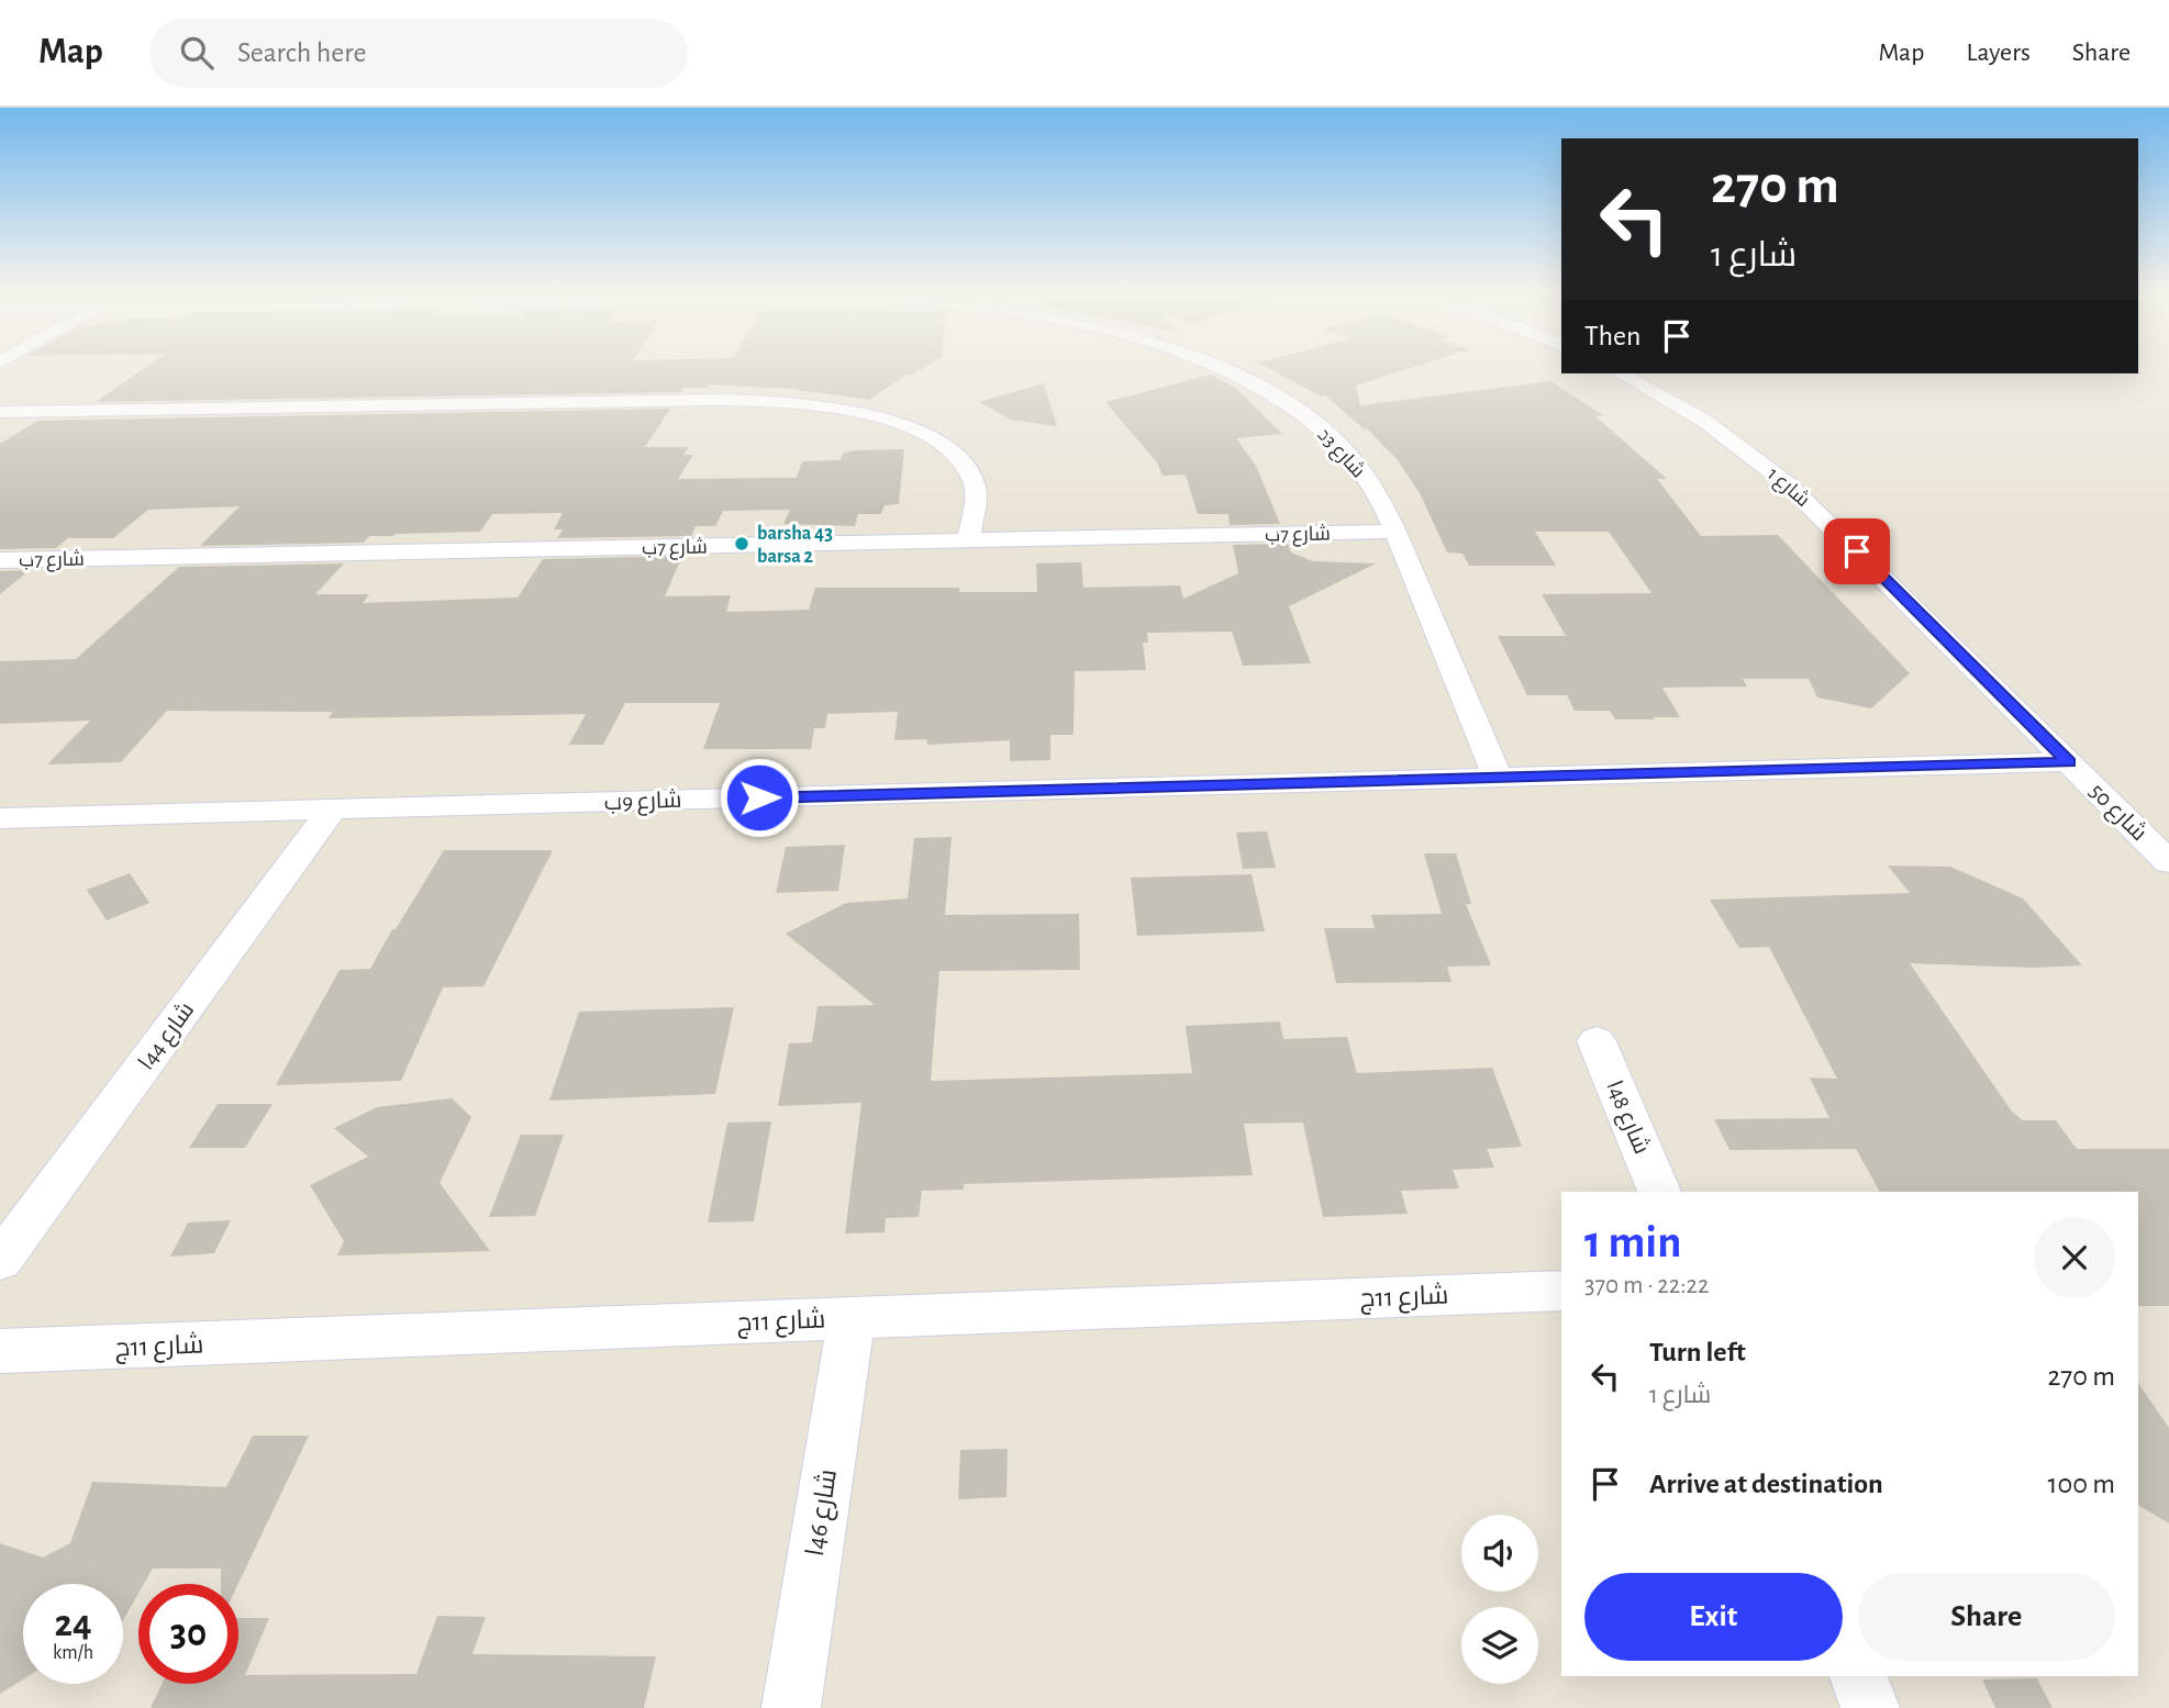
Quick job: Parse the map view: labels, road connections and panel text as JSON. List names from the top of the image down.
{
  "streets": {
    "street": [
      "شارع 3د",
      "شارع 1",
      "شارع 7ب",
      "شارع 9ب",
      "شارع 50",
      "شارع 44ا",
      "شارع 48ا",
      "شارع 11ج",
      "شارع 46ا"
    ]
  },
  "crossings": [
    ["شارع 3د", "شارع 7ب"],
    ["شارع 3د", "شارع 9ب"],
    ["شارع 1", "شارع 9ب"],
    ["شارع 1", "شارع 50"],
    ["شارع 9ب", "شارع 50"],
    ["شارع 9ب", "شارع 44ا"],
    ["شارع 11ج", "شارع 46ا"]
  ],
  "places": ["barsha 43 barsa 2"],
  "page": {
    "header": "Map",
    "search": "Search here",
    "nav": ["Map", "Layers", "Share"],
    "turn": ["270 m", "شارع 1"],
    "then": "Then",
    "heading": ["1 min", "370 m · 22:22"],
    "list": [
      {
        "name": "Turn left",
        "note": "شارع 1",
        "value": "270 m"
      },
      {
        "name": "Arrive at destination",
        "value": "100 m"
      }
    ],
    "buttons": ["Exit", "Share"],
    "speed": "24 km/h",
    "limit": "30"
  }
}
